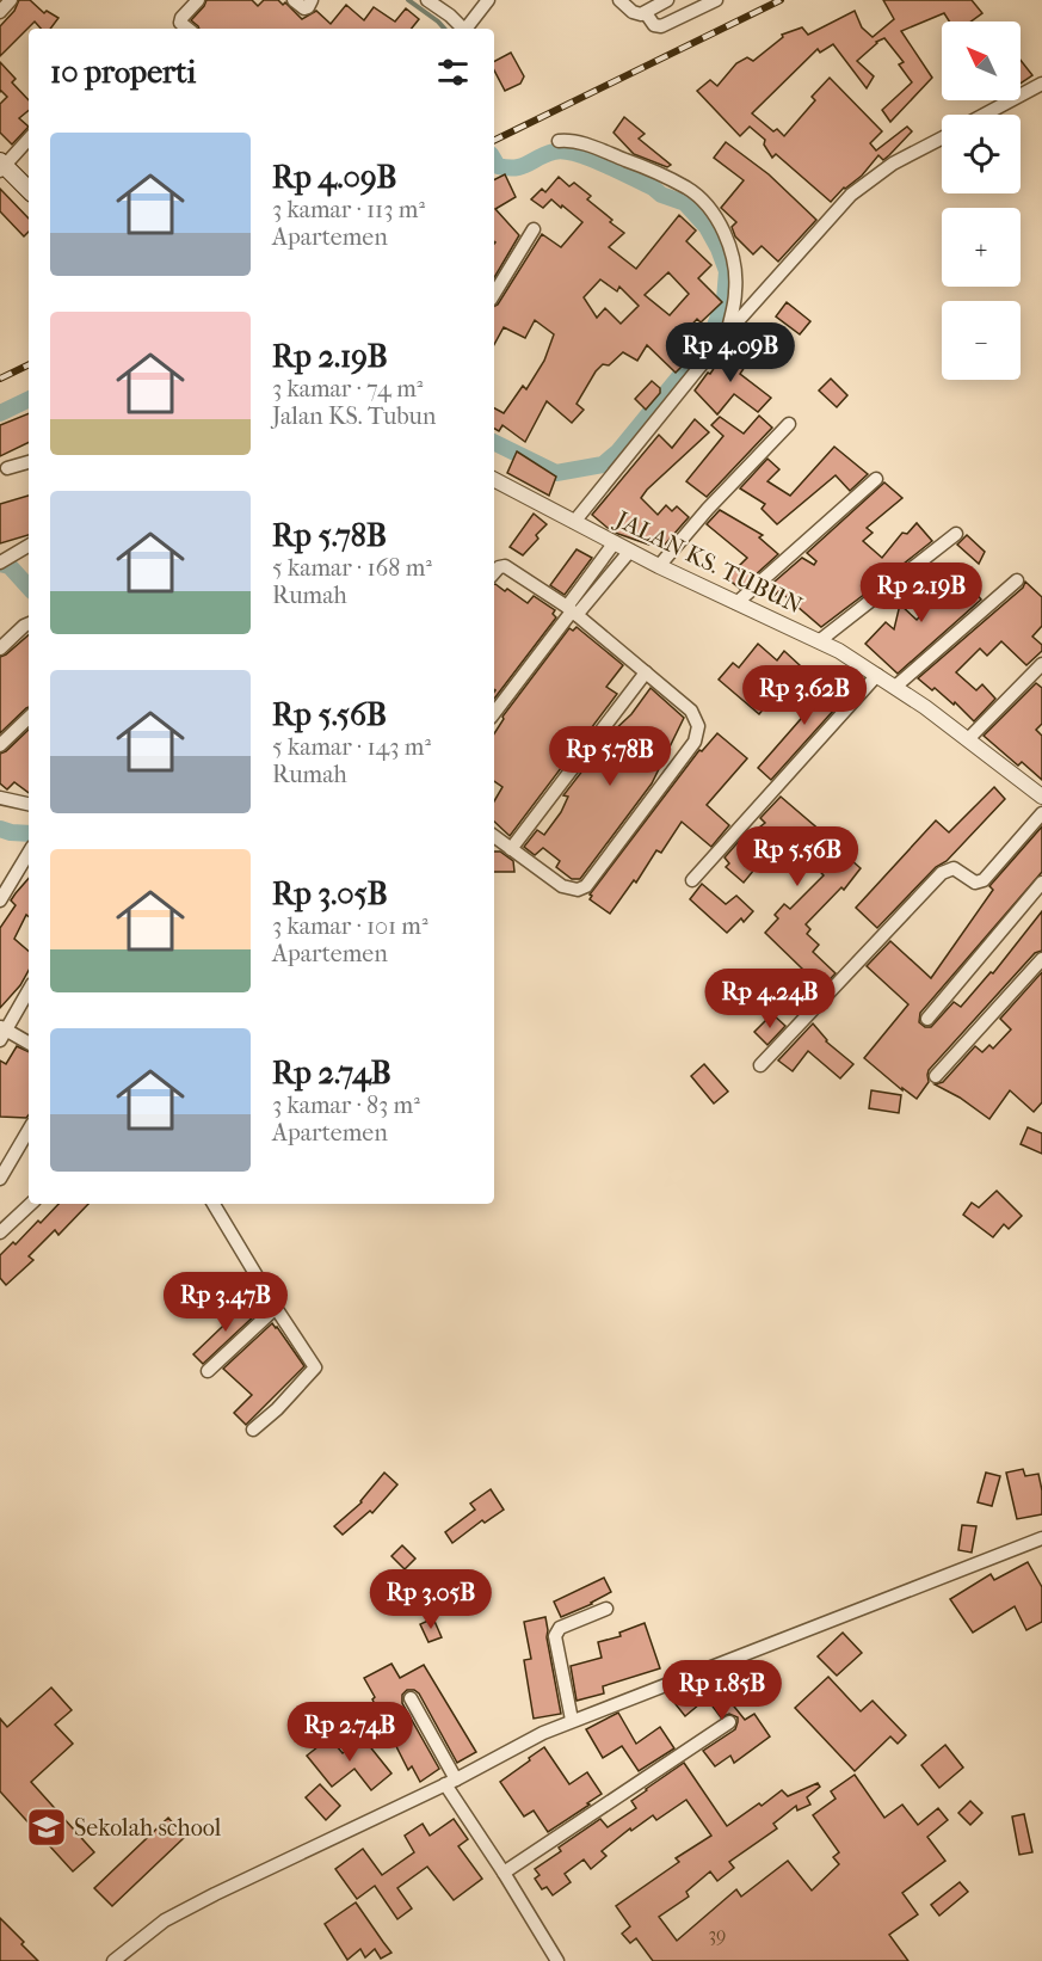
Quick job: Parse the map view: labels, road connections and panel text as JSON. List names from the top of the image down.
{
  "streets": {
    "street": ["JALAN KS. TUBUN"]
  },
  "places": {
    "school or university": ["Sekolah school"]
  },
  "house_numbers": ["39"],
  "north": "top left",
  "page": {
    "map_buttons": ["+", "−"],
    "heading": "10 properti",
    "list": [
      {
        "name": "Rp 4.09B",
        "note": "3 kamar · 113 m² · Apartemen"
      },
      {
        "name": "Rp 2.19B",
        "note": "3 kamar · 74 m² · Jalan KS. Tubun"
      },
      {
        "name": "Rp 5.78B",
        "note": "5 kamar · 168 m² · Rumah"
      },
      {
        "name": "Rp 5.56B",
        "note": "5 kamar · 143 m² · Rumah"
      },
      {
        "name": "Rp 3.05B",
        "note": "3 kamar · 101 m² · Apartemen"
      },
      {
        "name": "Rp 2.74B",
        "note": "3 kamar · 83 m² · Apartemen"
      }
    ],
    "price": [
      "Rp 4.09B",
      "Rp 2.19B",
      "Rp 3.62B",
      "Rp 5.78B",
      "Rp 5.56B",
      "Rp 4.24B",
      "Rp 3.47B",
      "Rp 3.05B",
      "Rp 1.85B",
      "Rp 2.74B"
    ]
  }
}
